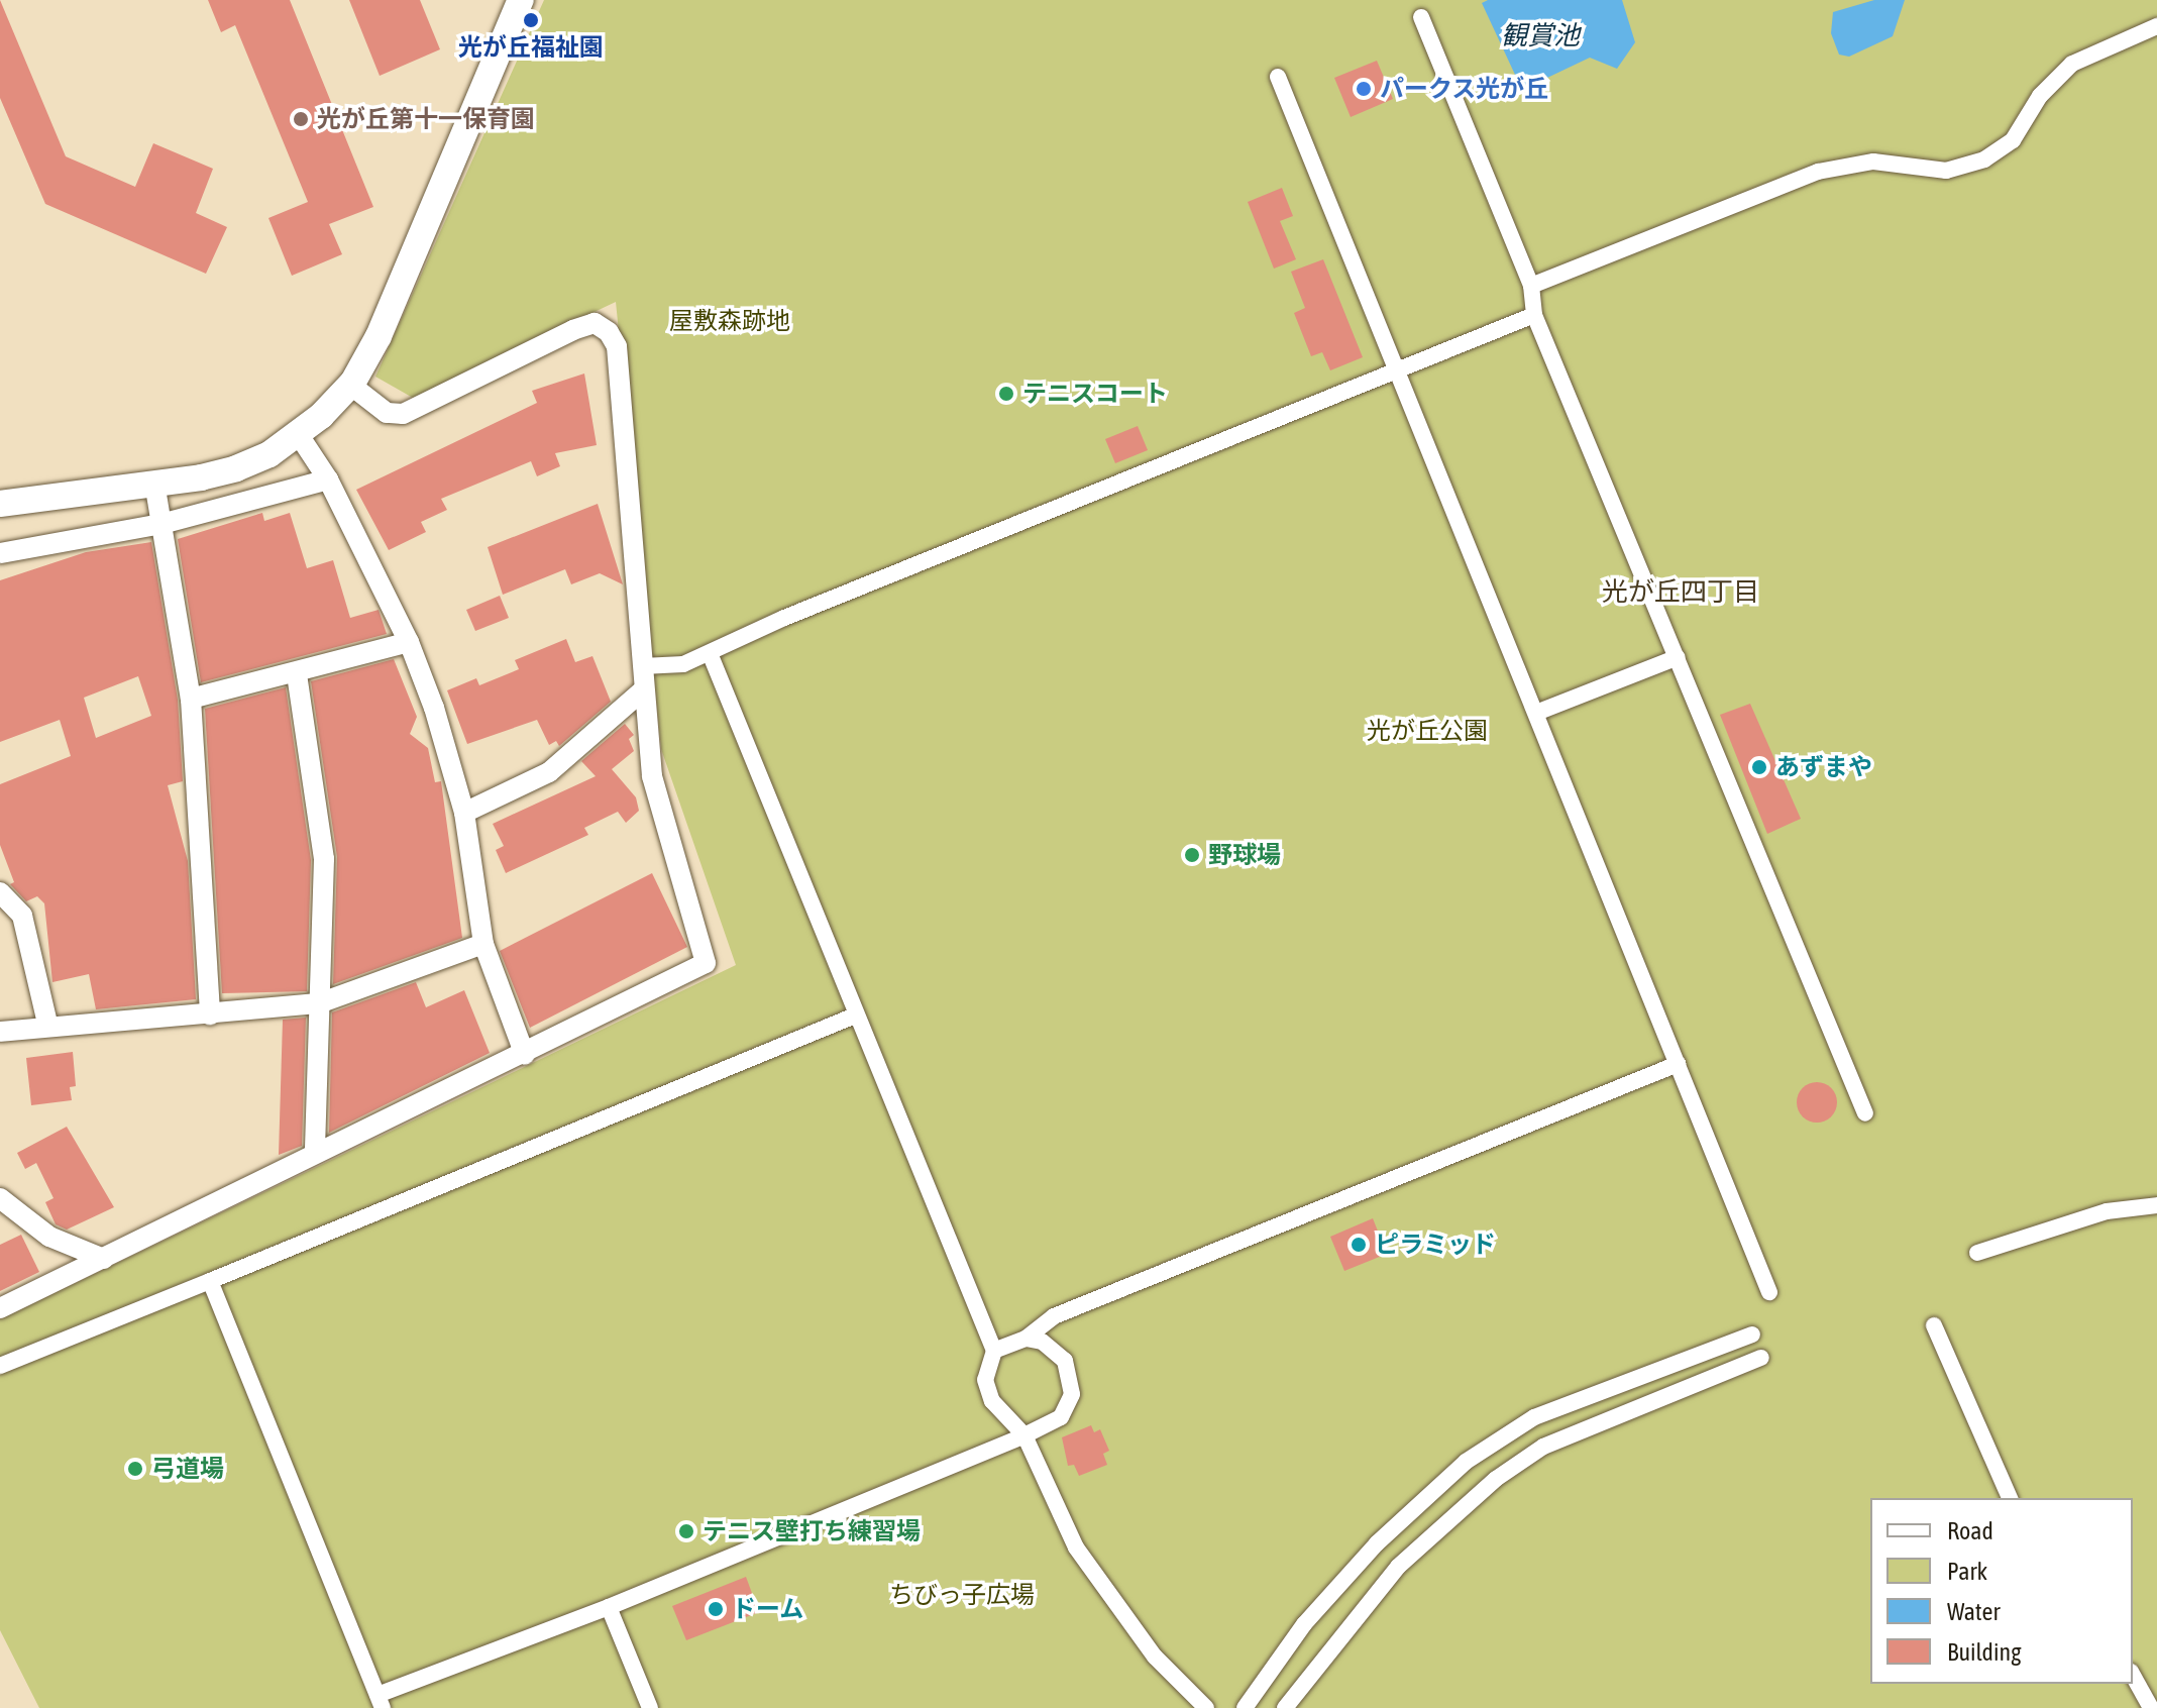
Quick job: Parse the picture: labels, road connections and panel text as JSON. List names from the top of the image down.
{
  "districts": ["光が丘四丁目"],
  "water": ["観賞池"],
  "parks": ["屋敷森跡地", "光が丘公園", "ちびっ子広場"],
  "places": [
    "光が丘福祉園",
    "パークス光が丘",
    "光が丘第十一保育園",
    "テニスコート",
    "あずまや",
    "野球場",
    "ピラミッド",
    "弓道場",
    "テニス壁打ち練習場",
    "ドーム"
  ],
  "legend": [
    "Road",
    "Park",
    "Water",
    "Building"
  ]
}
